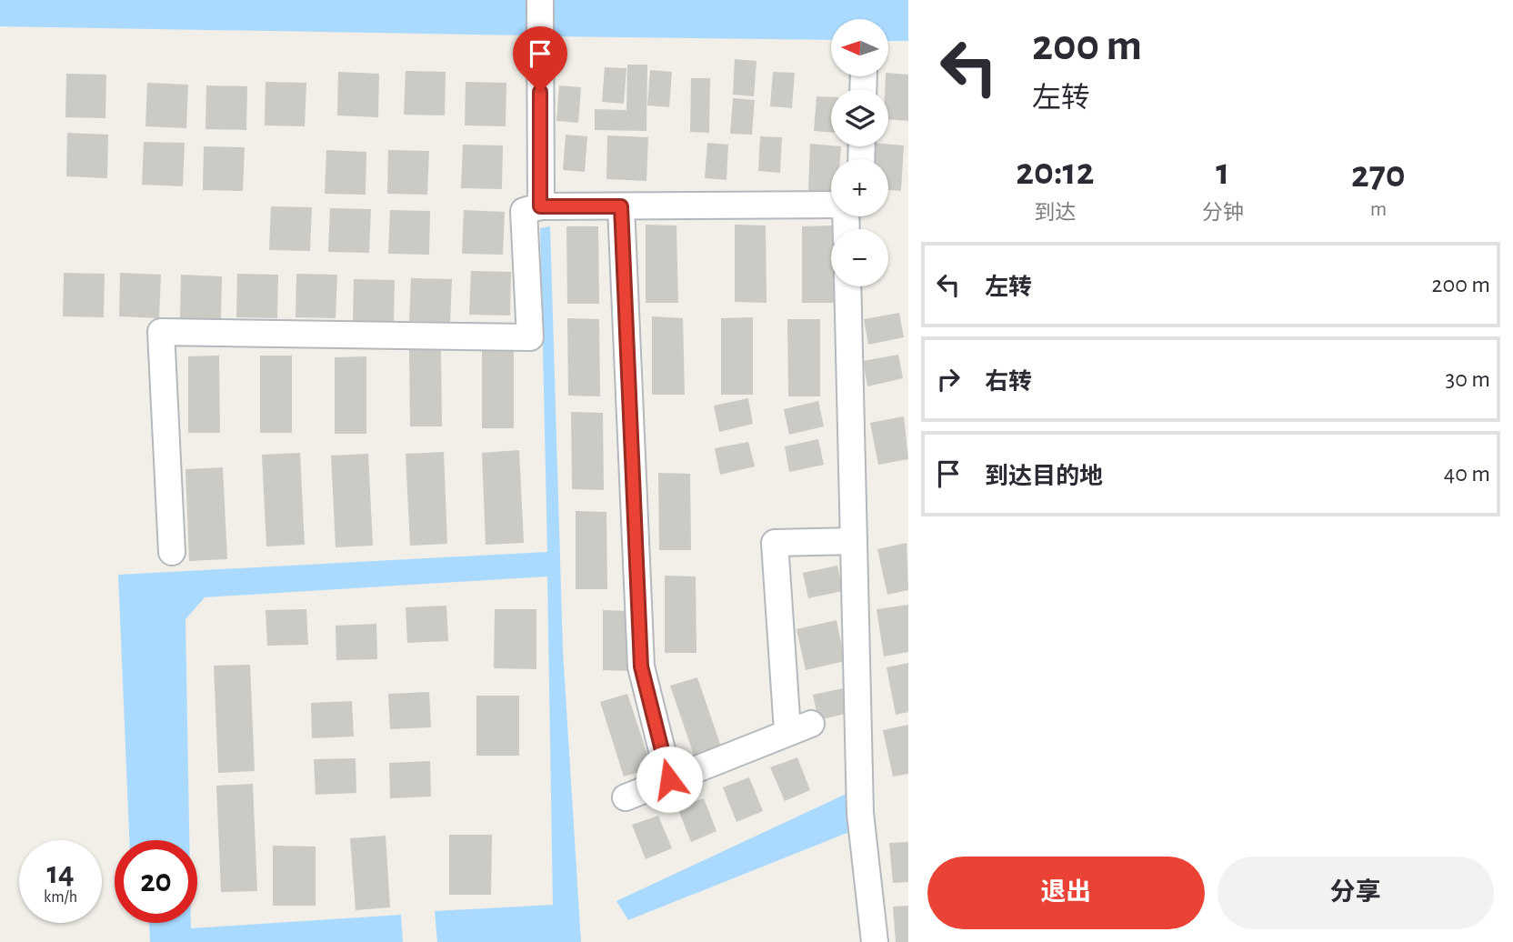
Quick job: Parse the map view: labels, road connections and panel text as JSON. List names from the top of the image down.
{
  "north": "left",
  "page": {
    "turn": ["200 m", "左转"],
    "map_buttons": ["+", "−"],
    "eta": [
      "20:12",
      "到达",
      "1",
      "分钟",
      "270",
      "m"
    ],
    "list": [
      {
        "name": "左转",
        "value": "200 m"
      },
      {
        "name": "右转",
        "value": "30 m"
      },
      {
        "name": "到达目的地",
        "value": "40 m"
      }
    ],
    "speed": "14 km/h",
    "limit": "20",
    "buttons": ["退出", "分享"]
  }
}
